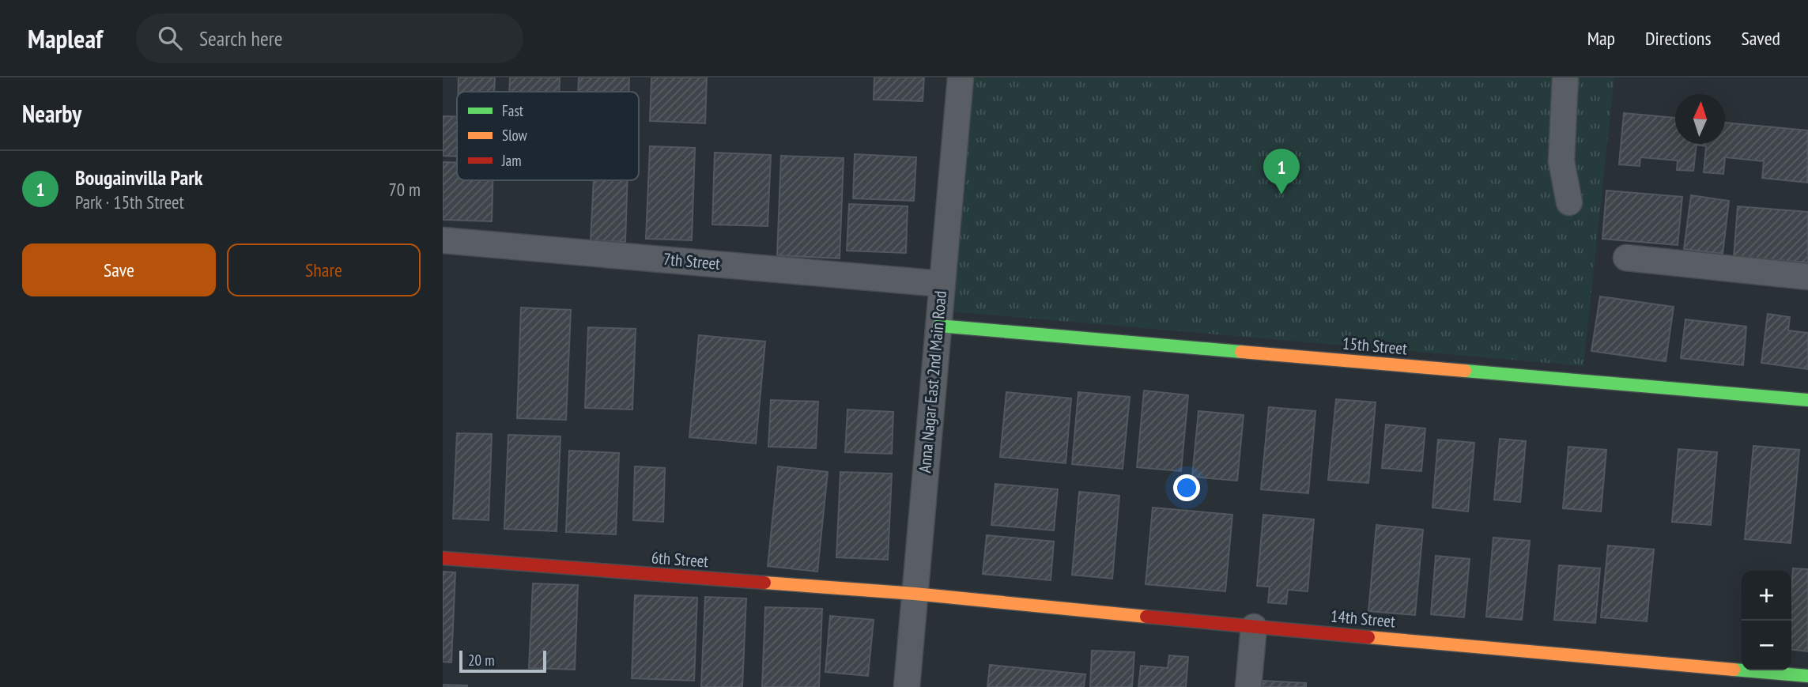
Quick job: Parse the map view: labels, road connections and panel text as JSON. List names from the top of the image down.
{
  "streets": {
    "street": [
      "7th Street",
      "15th Street",
      "Anna Nagar East 2nd Main Road",
      "6th Street",
      "14th Street"
    ]
  },
  "crossings": [
    ["7th Street", "Anna Nagar East 2nd Main Road"],
    ["15th Street", "Anna Nagar East 2nd Main Road"],
    ["Anna Nagar East 2nd Main Road", "6th Street"],
    ["Anna Nagar East 2nd Main Road", "14th Street"],
    ["6th Street", "14th Street"]
  ],
  "legend": ["Fast", "Slow", "Jam"],
  "scale_bar": "20 m",
  "north": "top",
  "page": {
    "header": "Mapleaf",
    "search": "Search here",
    "nav": ["Map", "Directions", "Saved"],
    "heading": "Nearby",
    "pins": "1",
    "list": [
      {
        "mark": "1",
        "name": "Bougainvilla Park",
        "note": "Park · 15th Street",
        "value": "70 m"
      }
    ],
    "buttons": ["Save", "Share"],
    "map_buttons": ["+", "−"],
    "scale": "20 m"
  }
}
